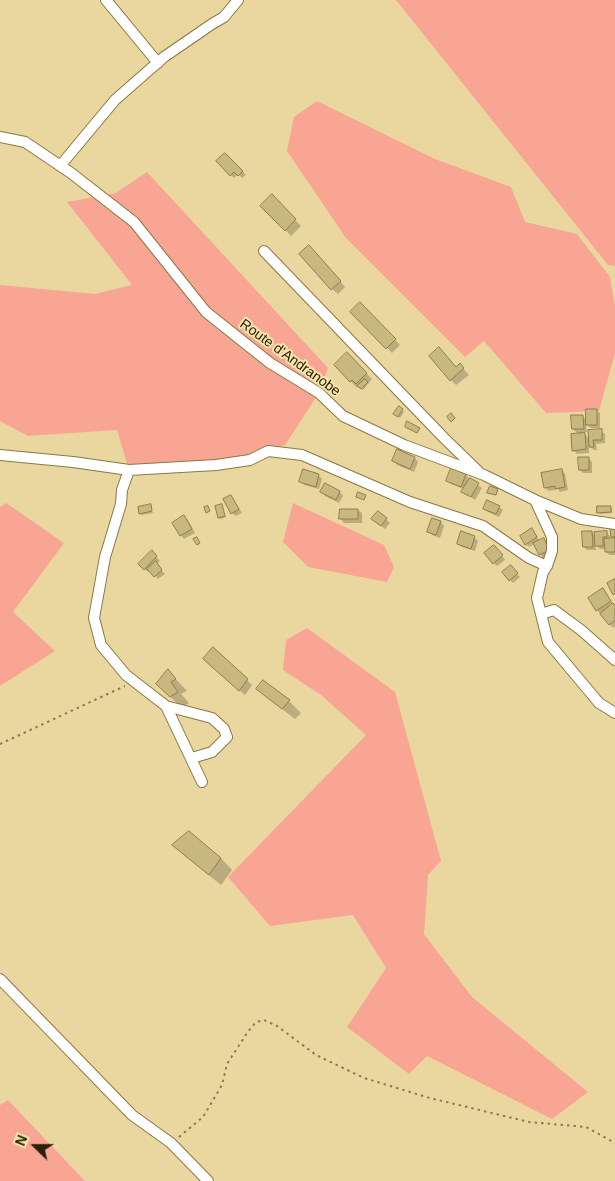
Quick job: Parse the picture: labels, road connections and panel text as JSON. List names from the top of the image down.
{
  "streets": {
    "street": ["Route d'Andranobe"]
  },
  "north": "left"
}
